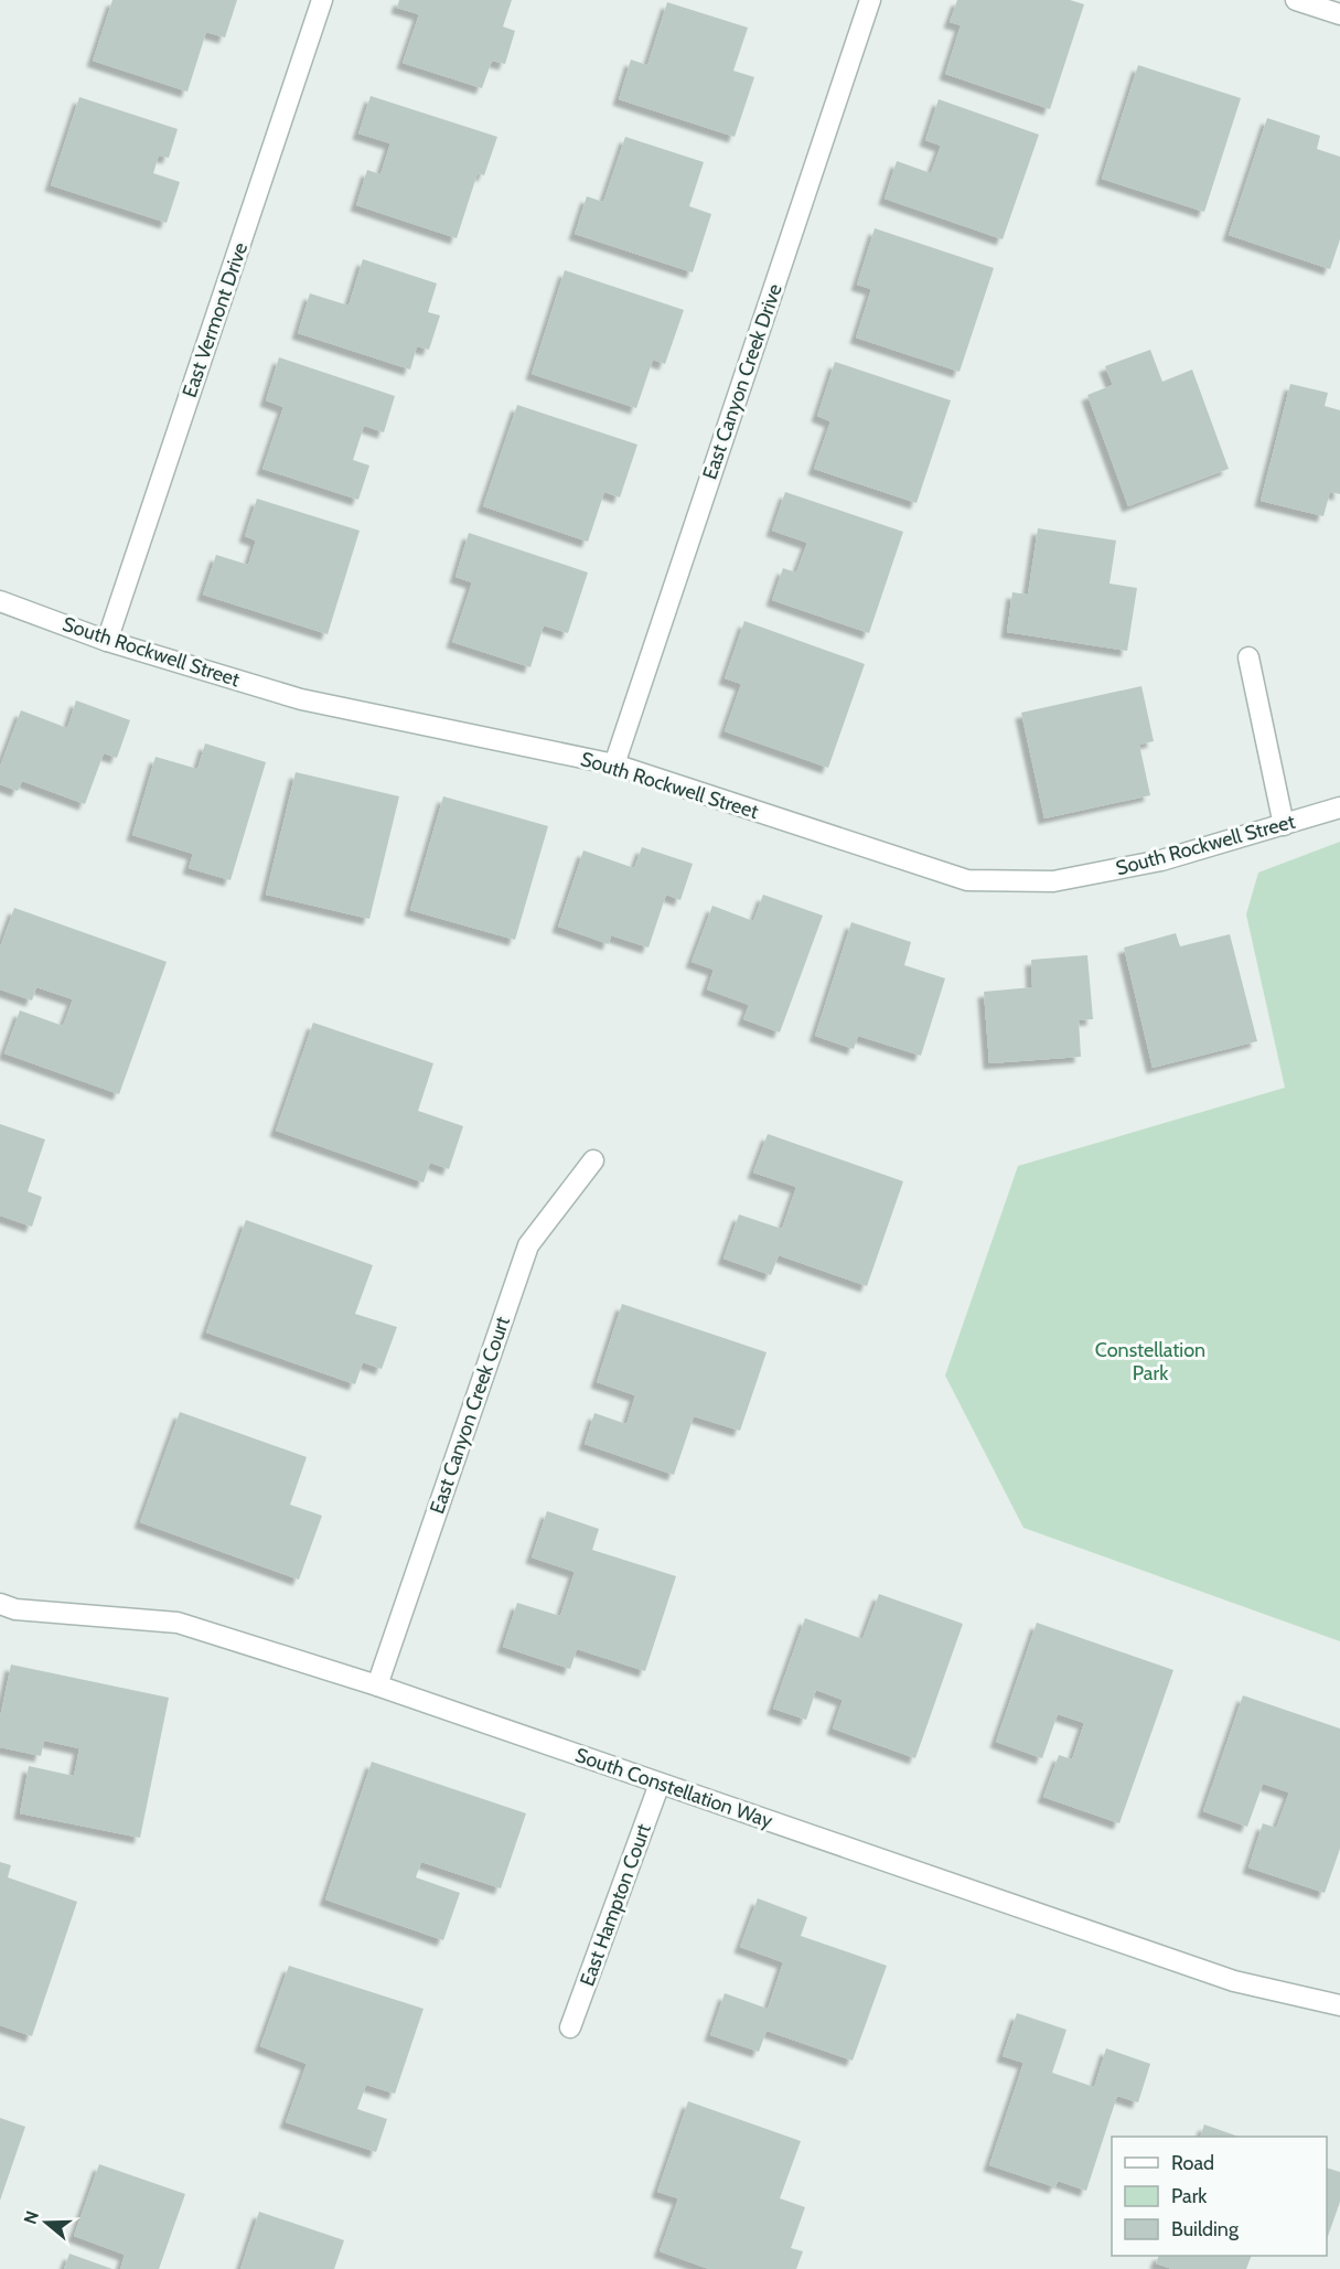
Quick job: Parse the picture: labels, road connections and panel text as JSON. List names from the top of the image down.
{
  "streets": {
    "street": [
      "East Vermont Drive",
      "East Canyon Creek Drive",
      "South Rockwell Street",
      "East Canyon Creek Court",
      "South Constellation Way",
      "East Hampton Court"
    ]
  },
  "crossings": [
    ["East Vermont Drive", "South Rockwell Street"],
    ["East Canyon Creek Drive", "South Rockwell Street"],
    ["East Canyon Creek Court", "South Constellation Way"],
    ["South Constellation Way", "East Hampton Court"]
  ],
  "parks": ["Constellation Park"],
  "legend": ["Road", "Park", "Building"],
  "north": "left"
}
